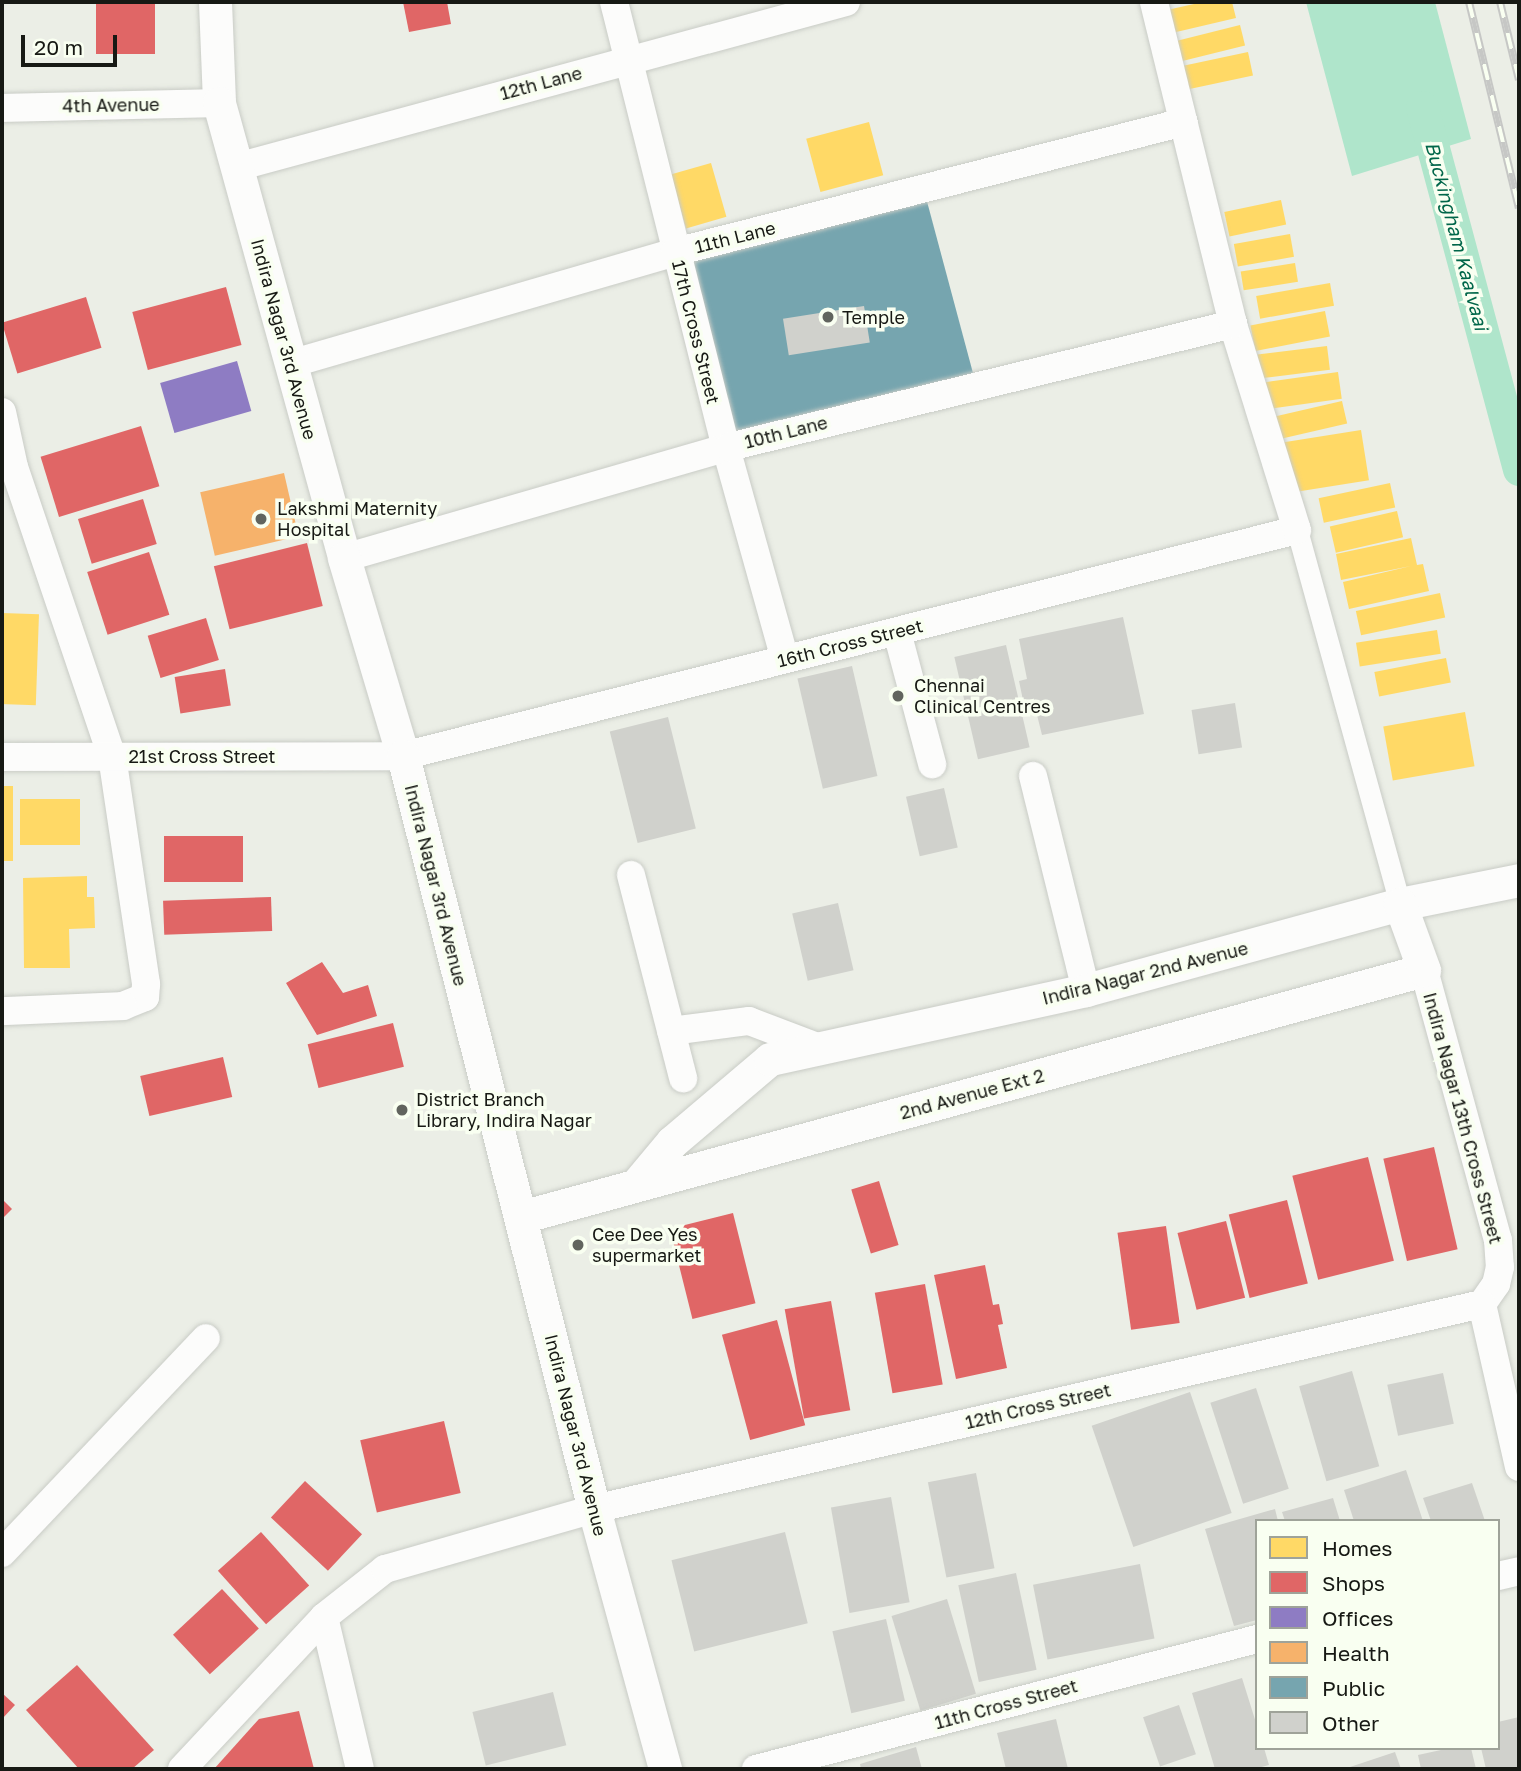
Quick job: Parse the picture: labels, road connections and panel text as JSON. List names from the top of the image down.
{
  "streets": {
    "street": [
      "12th Lane",
      "4th Avenue",
      "11th Lane",
      "17th Cross Street",
      "Indira Nagar 3rd Avenue",
      "10th Lane",
      "16th Cross Street",
      "21st Cross Street",
      "Indira Nagar 2nd Avenue",
      "2nd Avenue Ext 2",
      "Indira Nagar 13th Cross Street",
      "12th Cross Street",
      "11th Cross Street"
    ]
  },
  "crossings": [
    ["12th Lane", "17th Cross Street"],
    ["12th Lane", "Indira Nagar 3rd Avenue"],
    ["4th Avenue", "Indira Nagar 3rd Avenue"],
    ["11th Lane", "17th Cross Street"],
    ["11th Lane", "Indira Nagar 3rd Avenue"],
    ["17th Cross Street", "10th Lane"],
    ["17th Cross Street", "16th Cross Street"],
    ["Indira Nagar 3rd Avenue", "10th Lane"],
    ["Indira Nagar 3rd Avenue", "16th Cross Street"],
    ["Indira Nagar 3rd Avenue", "21st Cross Street"],
    ["Indira Nagar 3rd Avenue", "2nd Avenue Ext 2"],
    ["Indira Nagar 3rd Avenue", "12th Cross Street"],
    ["16th Cross Street", "21st Cross Street"],
    ["Indira Nagar 2nd Avenue", "2nd Avenue Ext 2"],
    ["2nd Avenue Ext 2", "Indira Nagar 13th Cross Street"],
    ["Indira Nagar 13th Cross Street", "12th Cross Street"]
  ],
  "water": ["Buckingham Kaalvaai"],
  "places": [
    "Temple",
    "Lakshmi Maternity Hospital",
    "Chennai Clinical Centres",
    "District Branch Library, Indira Nagar",
    "Cee Dee Yes supermarket"
  ],
  "legend": [
    "Homes",
    "Shops",
    "Offices",
    "Health",
    "Public",
    "Other"
  ],
  "scale_bar": "20 m"
}
